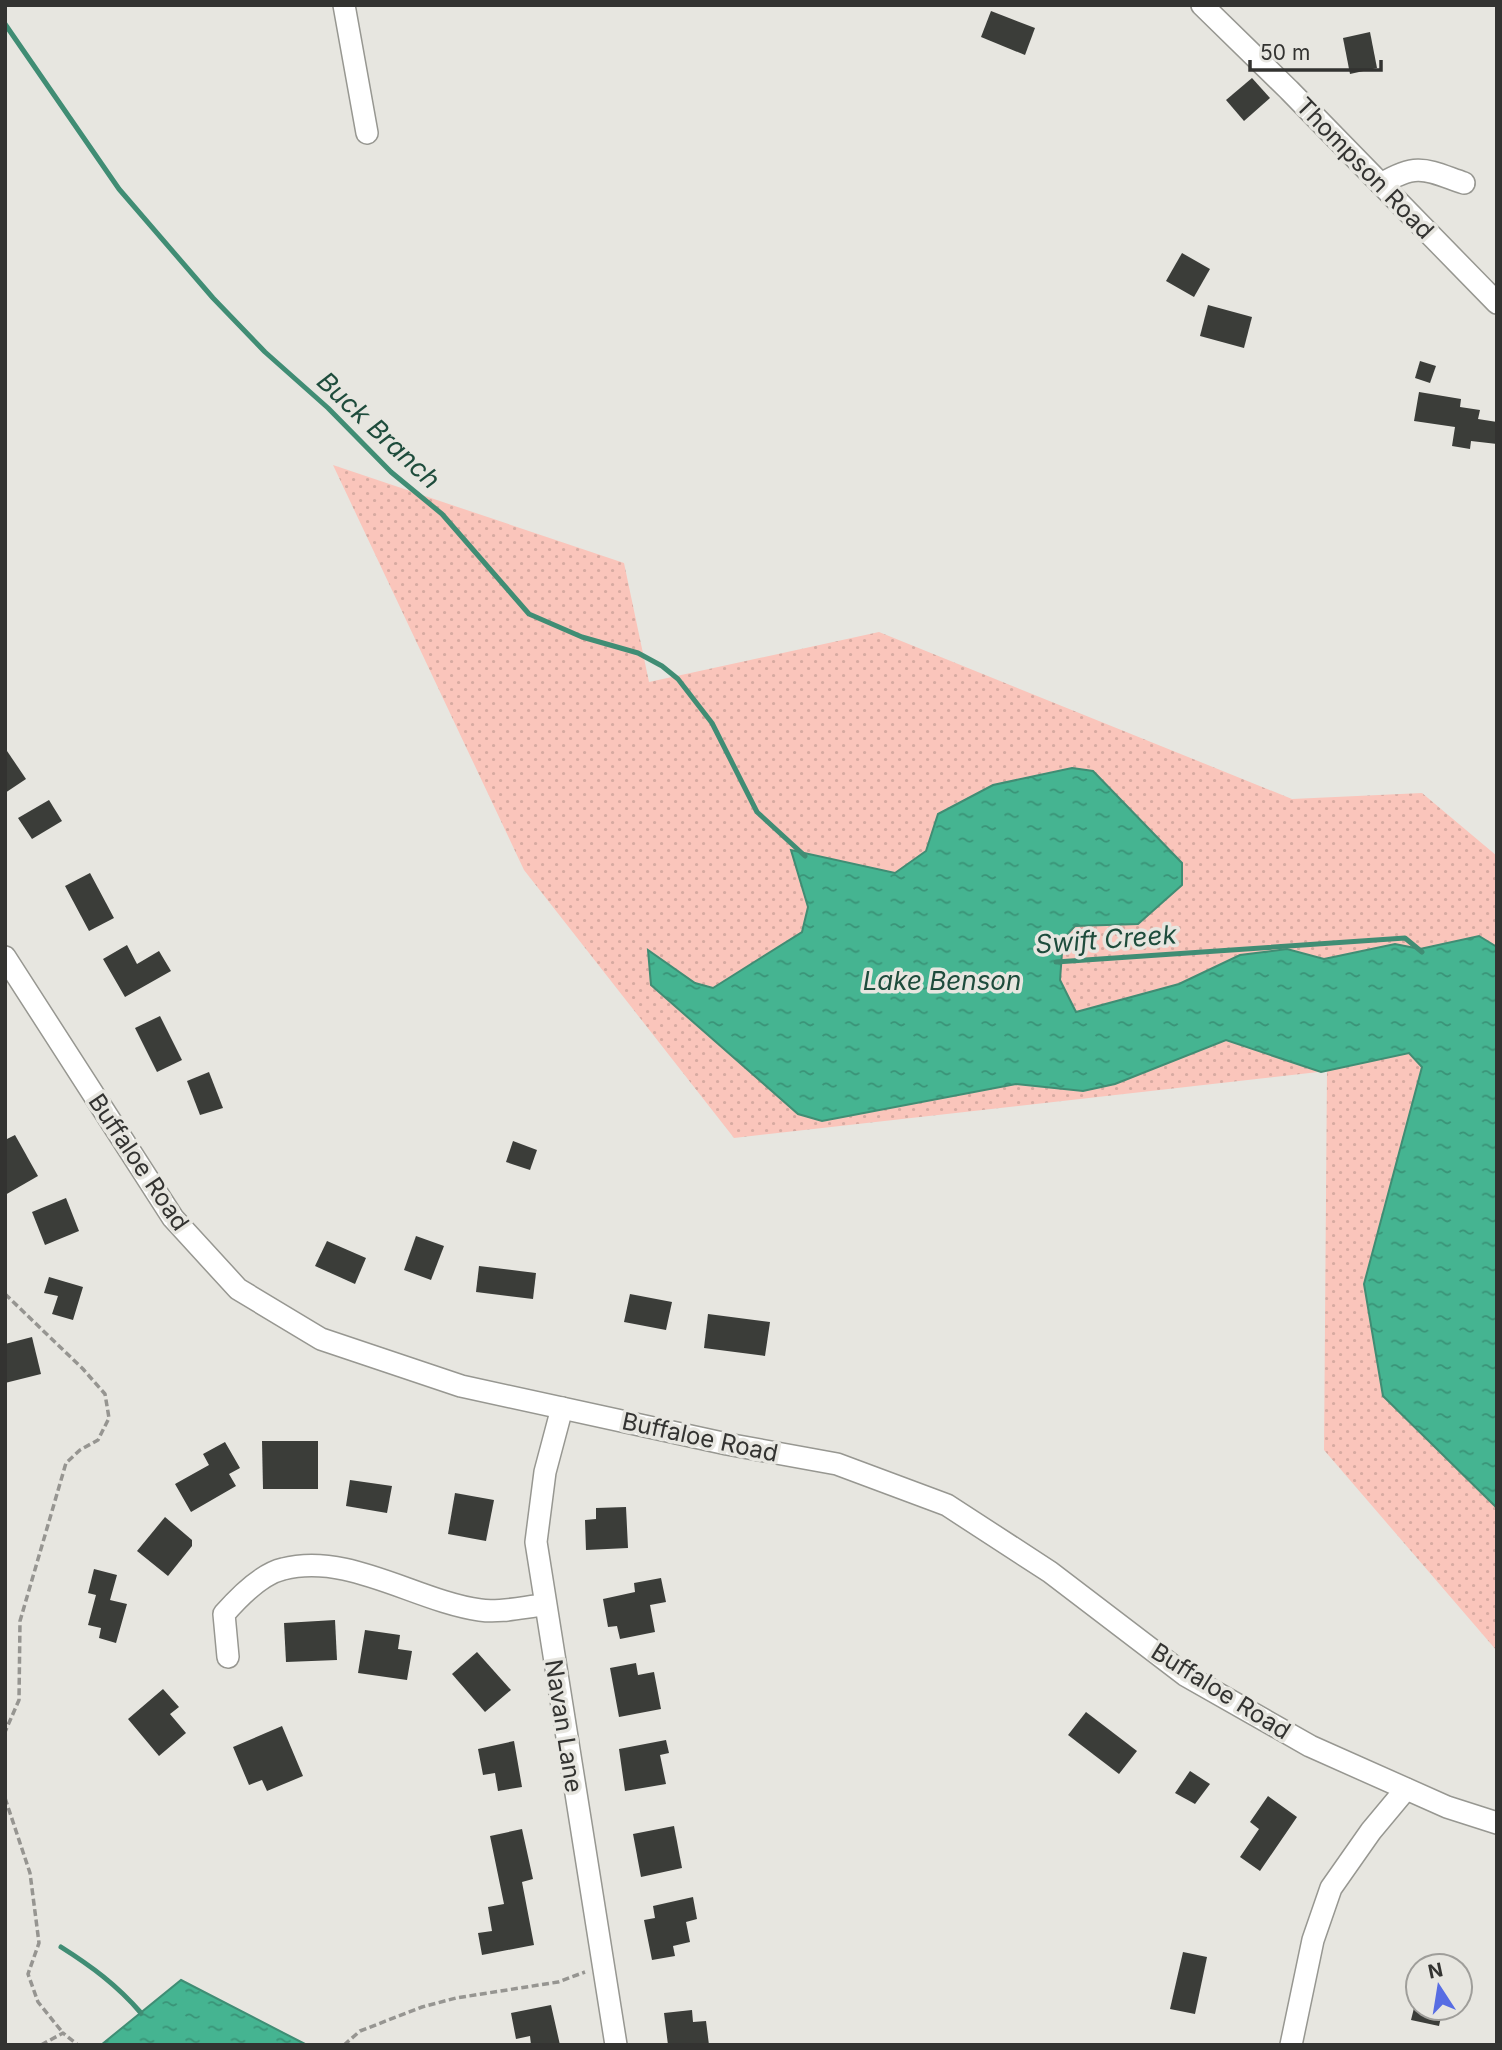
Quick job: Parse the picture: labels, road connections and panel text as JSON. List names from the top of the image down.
{
  "streets": {
    "street": ["Thompson Road", "Buffaloe Road", "Navan Lane"]
  },
  "crossings": [
    ["Buffaloe Road", "Navan Lane"]
  ],
  "water": ["Buck Branch", "Swift Creek", "Lake Benson"],
  "scale_bar": "50 m",
  "north": "top"
}
